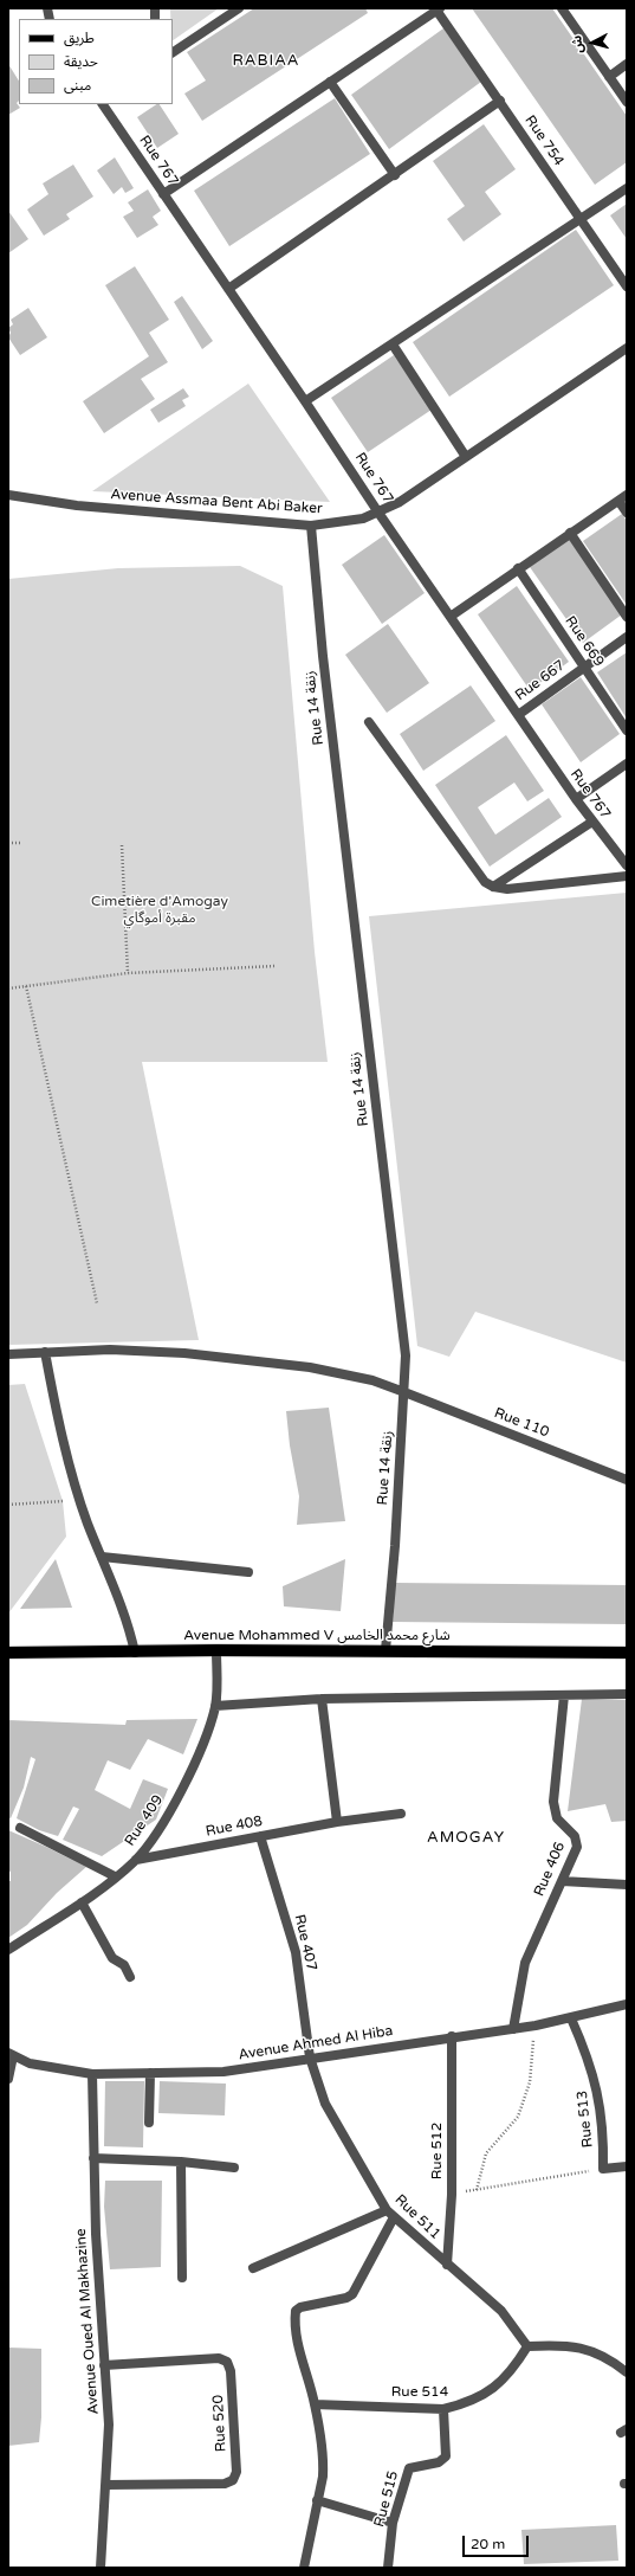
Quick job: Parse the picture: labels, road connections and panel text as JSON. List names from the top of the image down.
{
  "streets": {
    "main road": ["Avenue Mohammed V شارع محمد الخامس"],
    "street": [
      "Rue 754",
      "Rue 767",
      "Avenue Assmaa Bent Abi Baker",
      "Rue 669",
      "Rue 667",
      "Rue 14 زنقة",
      "Rue 110",
      "Rue 409",
      "Rue 408",
      "Rue 406",
      "Rue 407",
      "Avenue Ahmed Al Hiba",
      "Rue 513",
      "Rue 512",
      "Rue 511",
      "Avenue Oued Al Makhazine",
      "Rue 514",
      "Rue 520",
      "Rue 515"
    ]
  },
  "crossings": [
    ["Rue 767", "Avenue Assmaa Bent Abi Baker"],
    ["Rue 767", "Rue 667"],
    ["Avenue Assmaa Bent Abi Baker", "Rue 14 زنقة"],
    ["Rue 669", "Rue 667"],
    ["Rue 14 زنقة", "Rue 110"],
    ["Rue 14 زنقة", "Avenue Mohammed V شارع محمد الخامس"],
    ["Avenue Mohammed V شارع محمد الخامس", "Rue 409"],
    ["Rue 409", "Rue 408"],
    ["Rue 408", "Rue 407"],
    ["Rue 406", "Avenue Ahmed Al Hiba"],
    ["Rue 407", "Avenue Ahmed Al Hiba"],
    ["Rue 407", "Rue 511"],
    ["Avenue Ahmed Al Hiba", "Rue 513"],
    ["Avenue Ahmed Al Hiba", "Rue 512"],
    ["Avenue Ahmed Al Hiba", "Rue 511"],
    ["Avenue Ahmed Al Hiba", "Avenue Oued Al Makhazine"],
    ["Rue 512", "Rue 511"],
    ["Rue 511", "Rue 514"],
    ["Avenue Oued Al Makhazine", "Rue 520"],
    ["Rue 514", "Rue 515"]
  ],
  "districts": ["RABIAA", "AMOGAY"],
  "parks": ["Cimetière d'Amogay مقبرة أموگاي"],
  "legend": ["طريق", "حديقة", "مبنى"],
  "scale_bar": "20 m",
  "north": "left"
}
